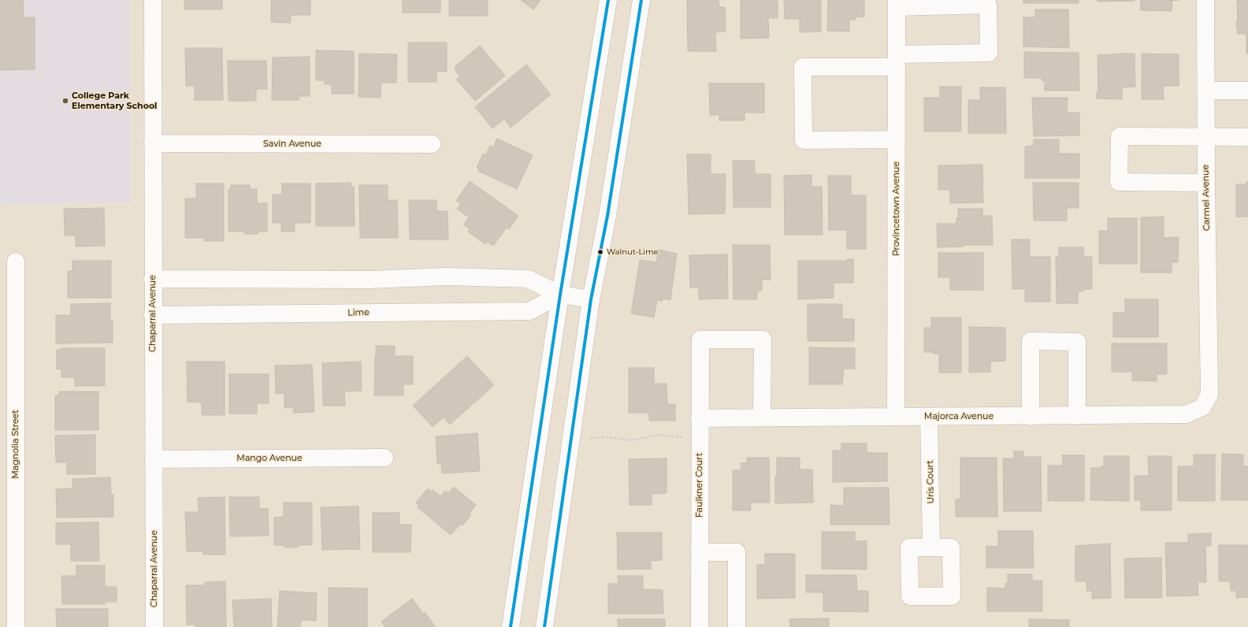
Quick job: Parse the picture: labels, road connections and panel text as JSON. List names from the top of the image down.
{
  "streets": {
    "street": [
      "Savin Avenue",
      "Carmel Avenue",
      "Provincetown Avenue",
      "Lime",
      "Chaparral Avenue",
      "Majorca Avenue",
      "Magnolia Street",
      "Mango Avenue",
      "Uris Court",
      "Faulkner Court"
    ]
  },
  "crossings": [
    ["Savin Avenue", "Chaparral Avenue"],
    ["Carmel Avenue", "Majorca Avenue"],
    ["Provincetown Avenue", "Majorca Avenue"],
    ["Lime", "Chaparral Avenue"],
    ["Chaparral Avenue", "Mango Avenue"],
    ["Majorca Avenue", "Uris Court"],
    ["Majorca Avenue", "Faulkner Court"]
  ],
  "places": ["College Park Elementary School", "Walnut-Lime"]
}
